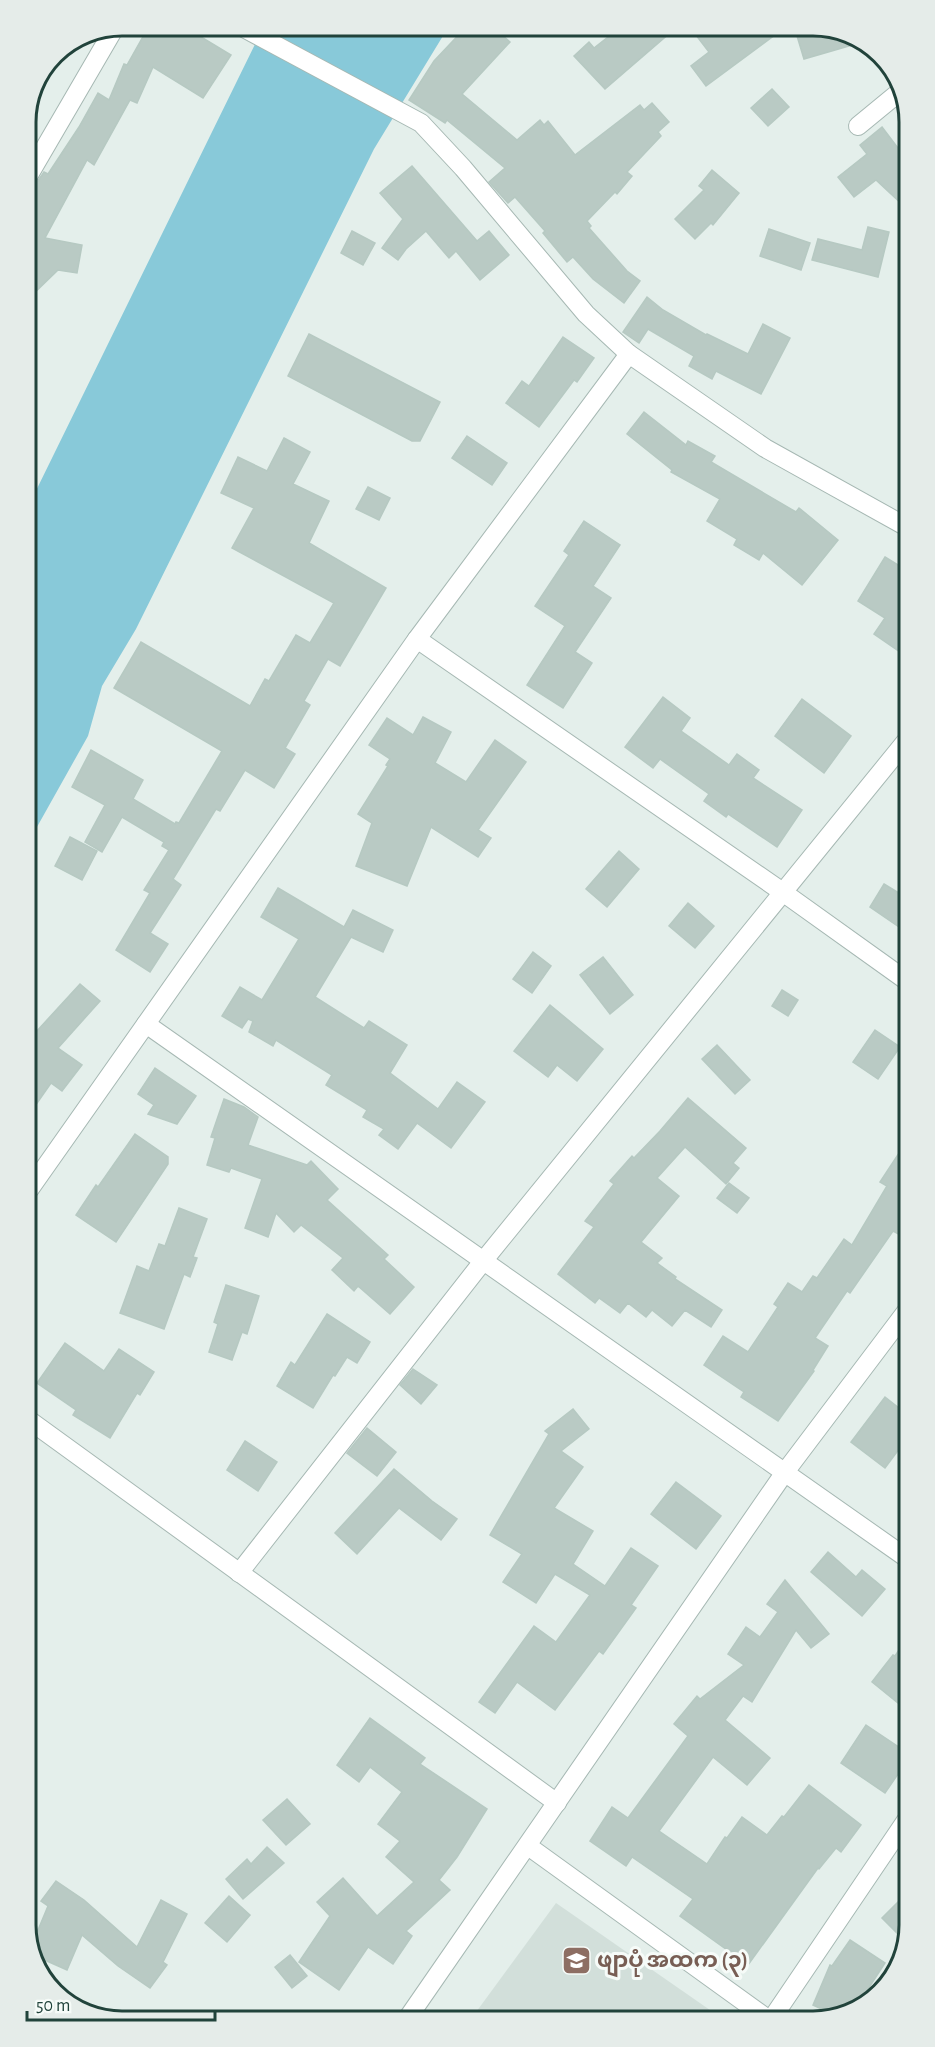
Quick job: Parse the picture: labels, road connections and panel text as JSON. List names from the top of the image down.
{
  "places": {
    "school or university": ["ဖျာပုံ အထက (၃)"]
  },
  "scale_bar": "50 m"
}
